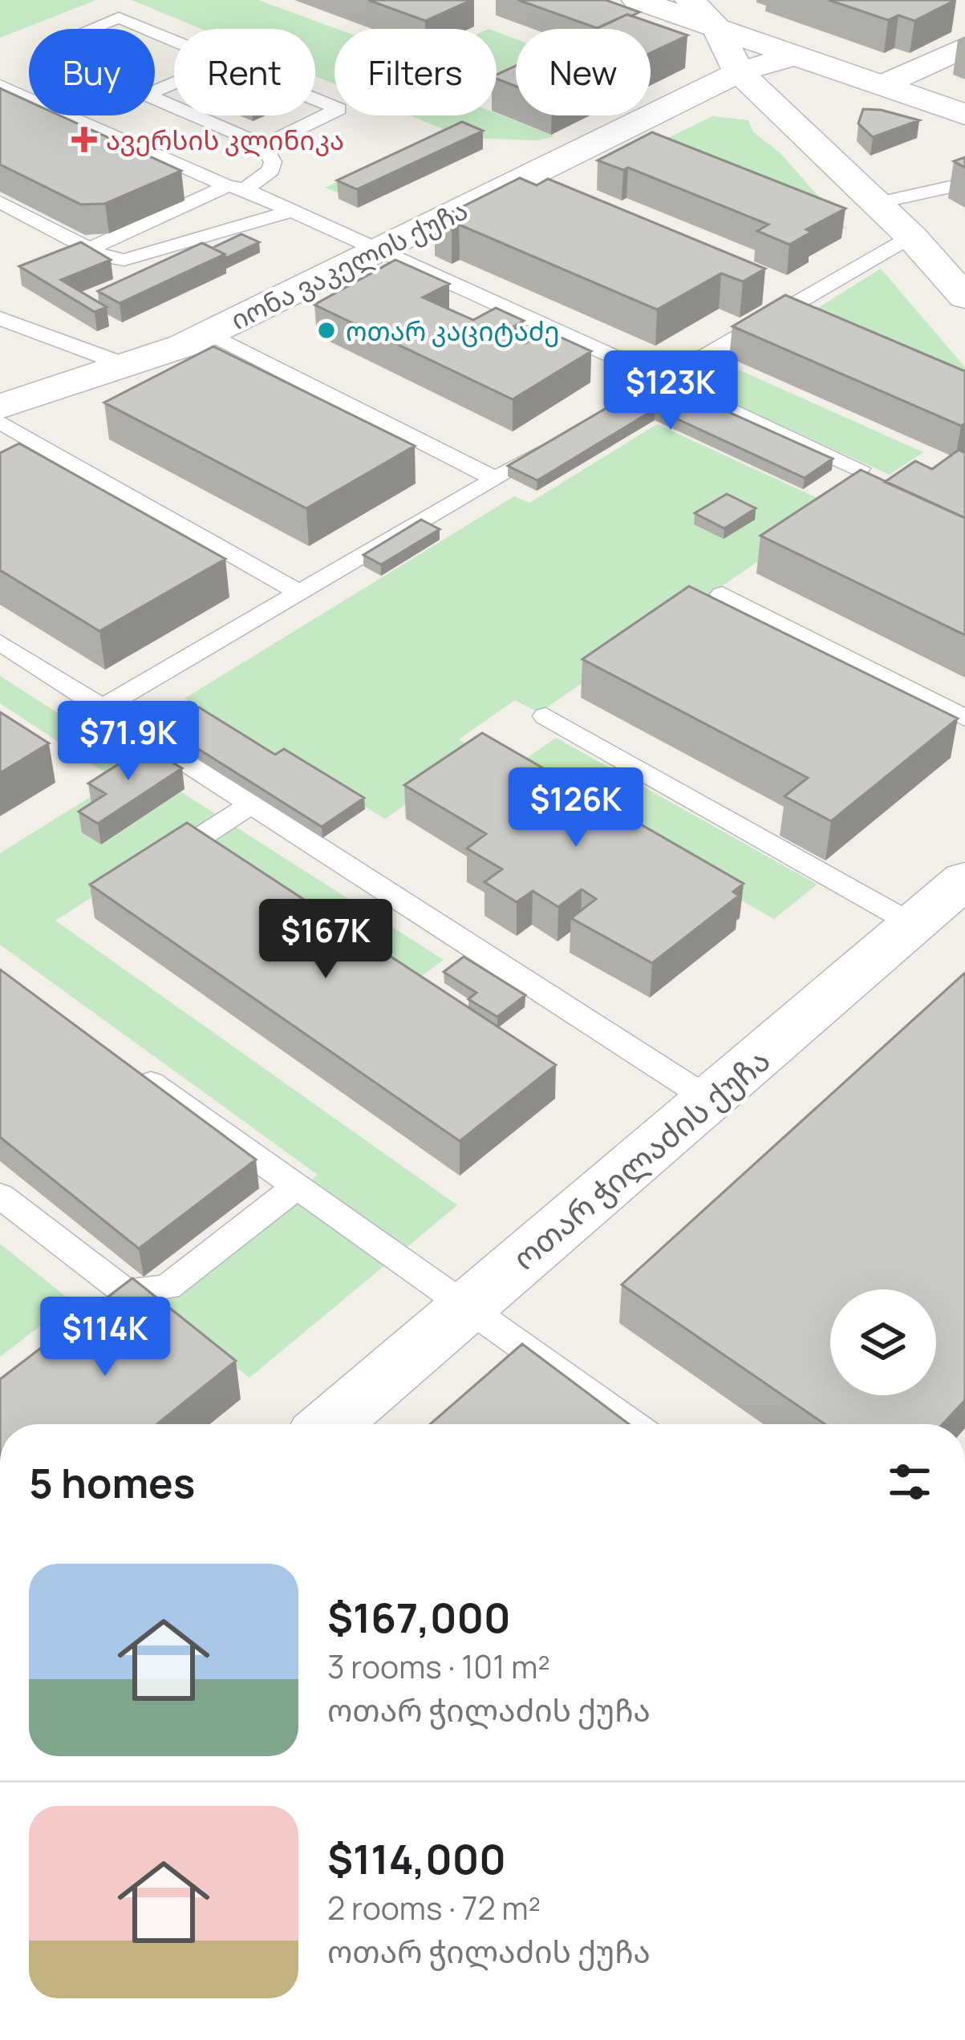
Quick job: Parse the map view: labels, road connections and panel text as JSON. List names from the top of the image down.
{
  "streets": {
    "main road": ["იონა ვაკელის ქუჩა", "ოთარ ჭილაძის ქუჩა"]
  },
  "places": {
    "health": ["ავერსის კლინიკა"],
    "other": ["ოთარ კაციტაძე"]
  },
  "page": {
    "chip": [
      "Buy",
      "Rent",
      "Filters",
      "New"
    ],
    "price": [
      "$123K",
      "$71.9K",
      "$126K",
      "$167K",
      "$114K"
    ],
    "heading": "5 homes",
    "list": [
      {
        "name": "$167,000",
        "note": "3 rooms · 101 m² · ოთარ ჭილაძის ქუჩა"
      },
      {
        "name": "$114,000",
        "note": "2 rooms · 72 m² · ოთარ ჭილაძის ქუჩა"
      }
    ]
  }
}
